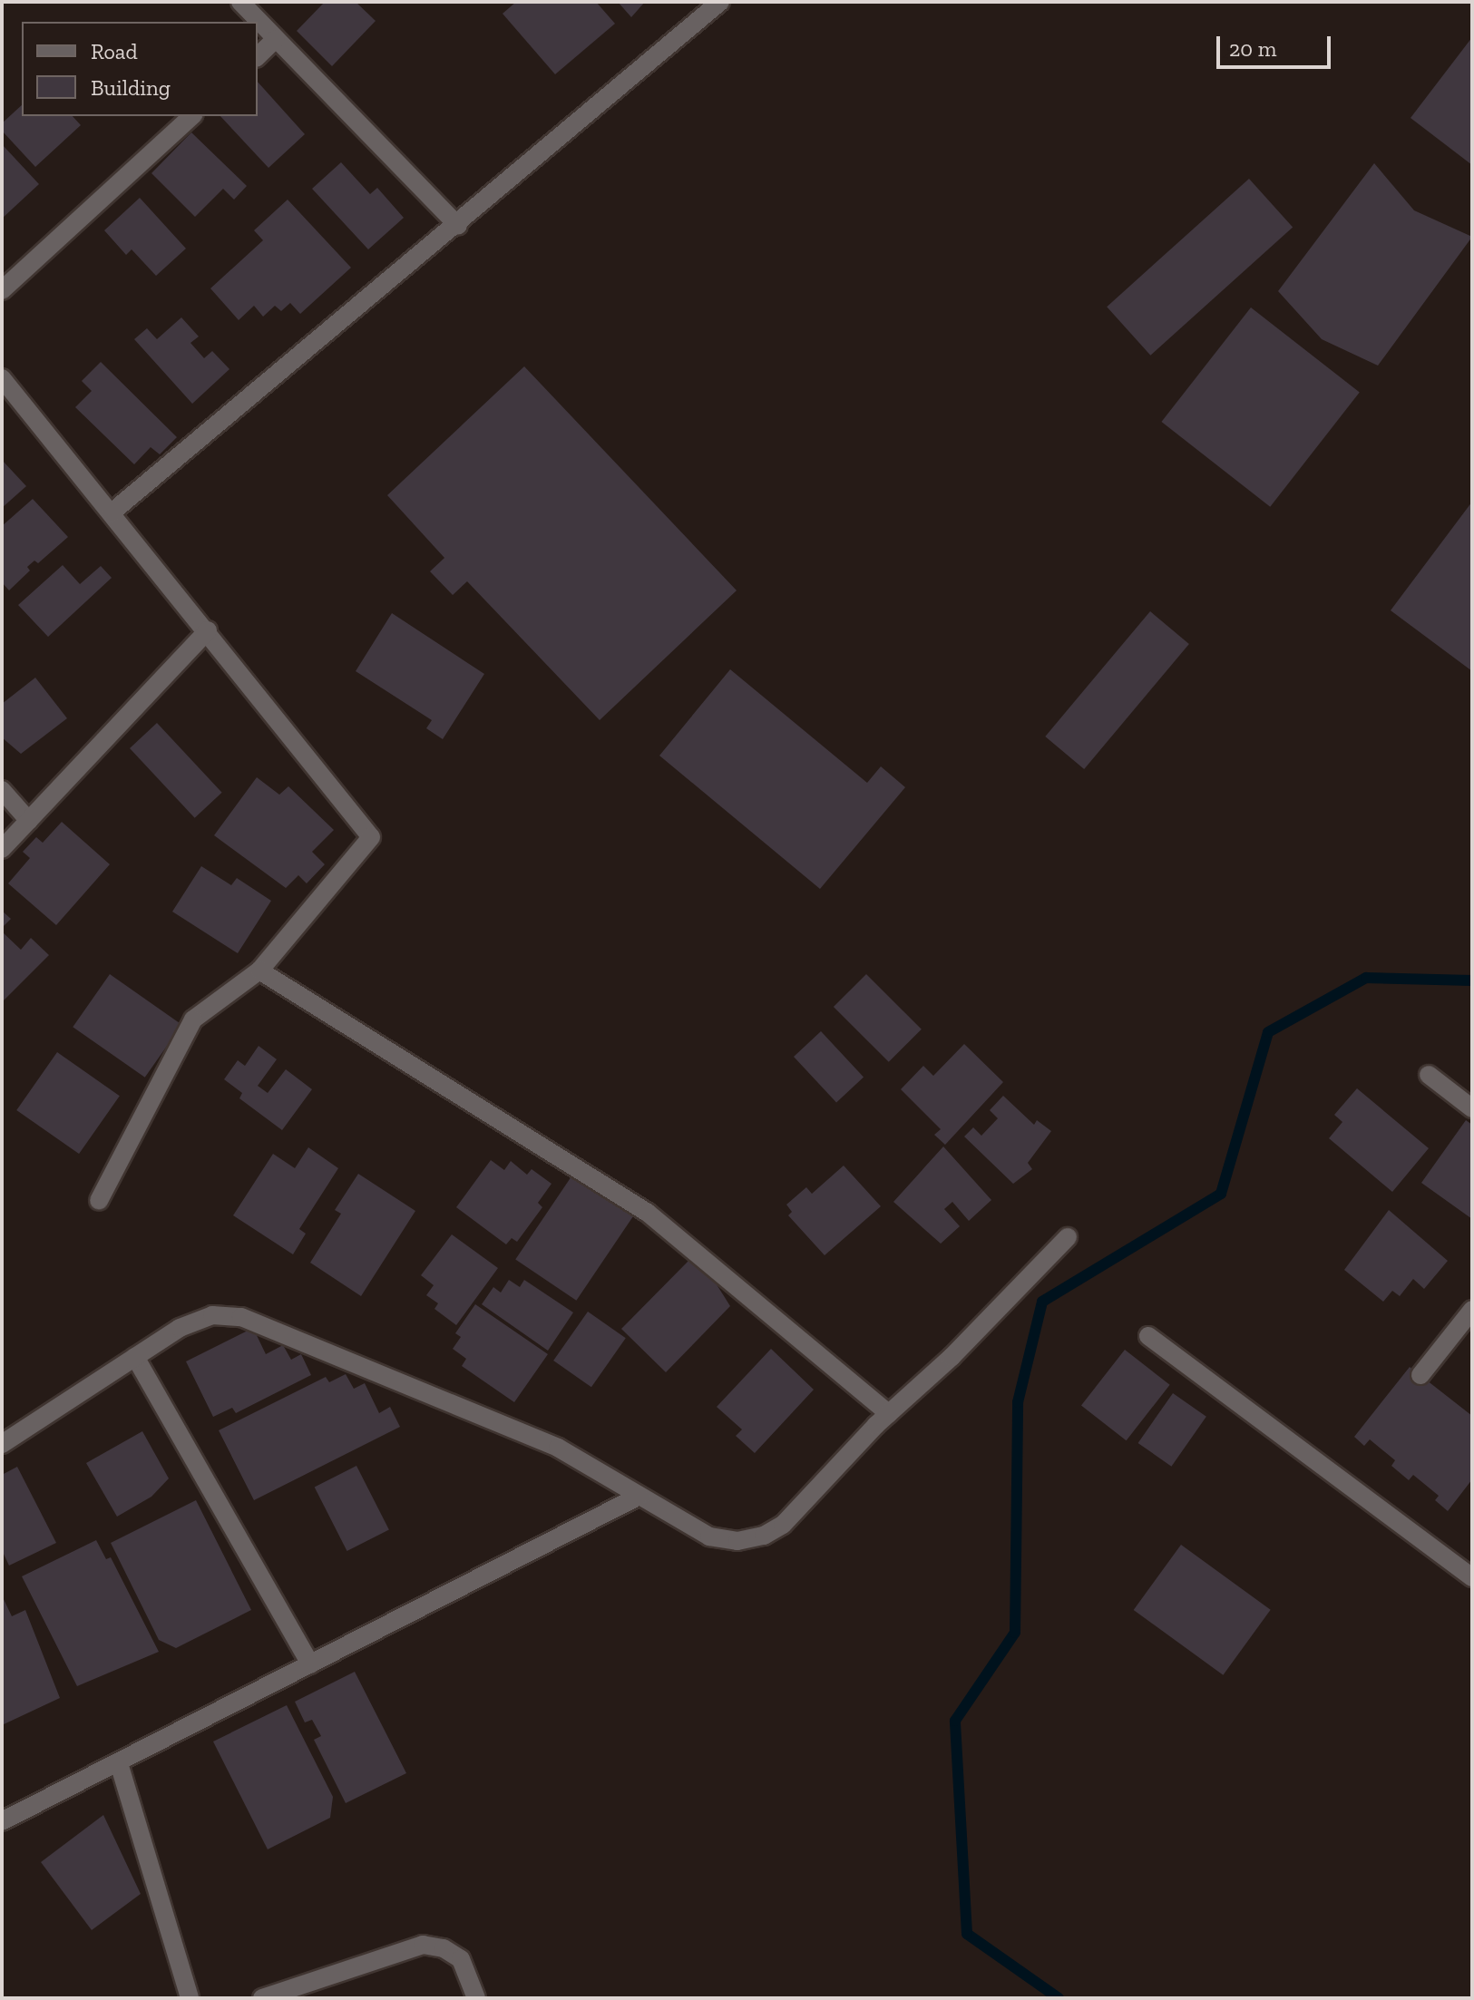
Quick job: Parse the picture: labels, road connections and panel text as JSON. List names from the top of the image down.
{
  "legend": ["Road", "Building"],
  "scale_bar": "20 m"
}
